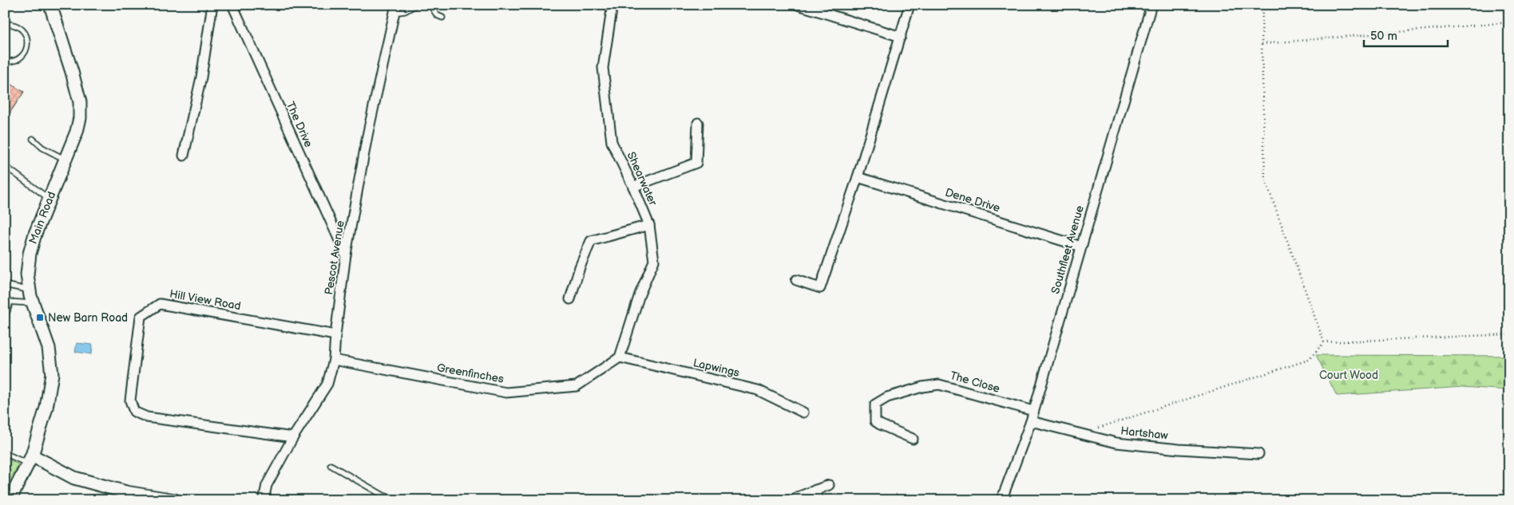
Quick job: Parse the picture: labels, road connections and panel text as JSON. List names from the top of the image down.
{
  "streets": {
    "main road": ["Main Road"],
    "street": [
      "The Drive",
      "Shearwater",
      "Dene Drive",
      "Southfleet Avenue",
      "Pescot Avenue",
      "Hill View Road",
      "Lapwings",
      "Greenfinches",
      "The Close",
      "Hartshaw"
    ]
  },
  "crossings": [
    ["The Drive", "Pescot Avenue"],
    ["Shearwater", "Lapwings"],
    ["Shearwater", "Greenfinches"],
    ["Dene Drive", "Southfleet Avenue"],
    ["Southfleet Avenue", "The Close"],
    ["Southfleet Avenue", "Hartshaw"],
    ["Pescot Avenue", "Hill View Road"],
    ["Pescot Avenue", "Greenfinches"],
    ["Lapwings", "Greenfinches"]
  ],
  "parks": ["Court Wood"],
  "places": {
    "transit": ["New Barn Road"]
  },
  "scale_bar": "50 m"
}
